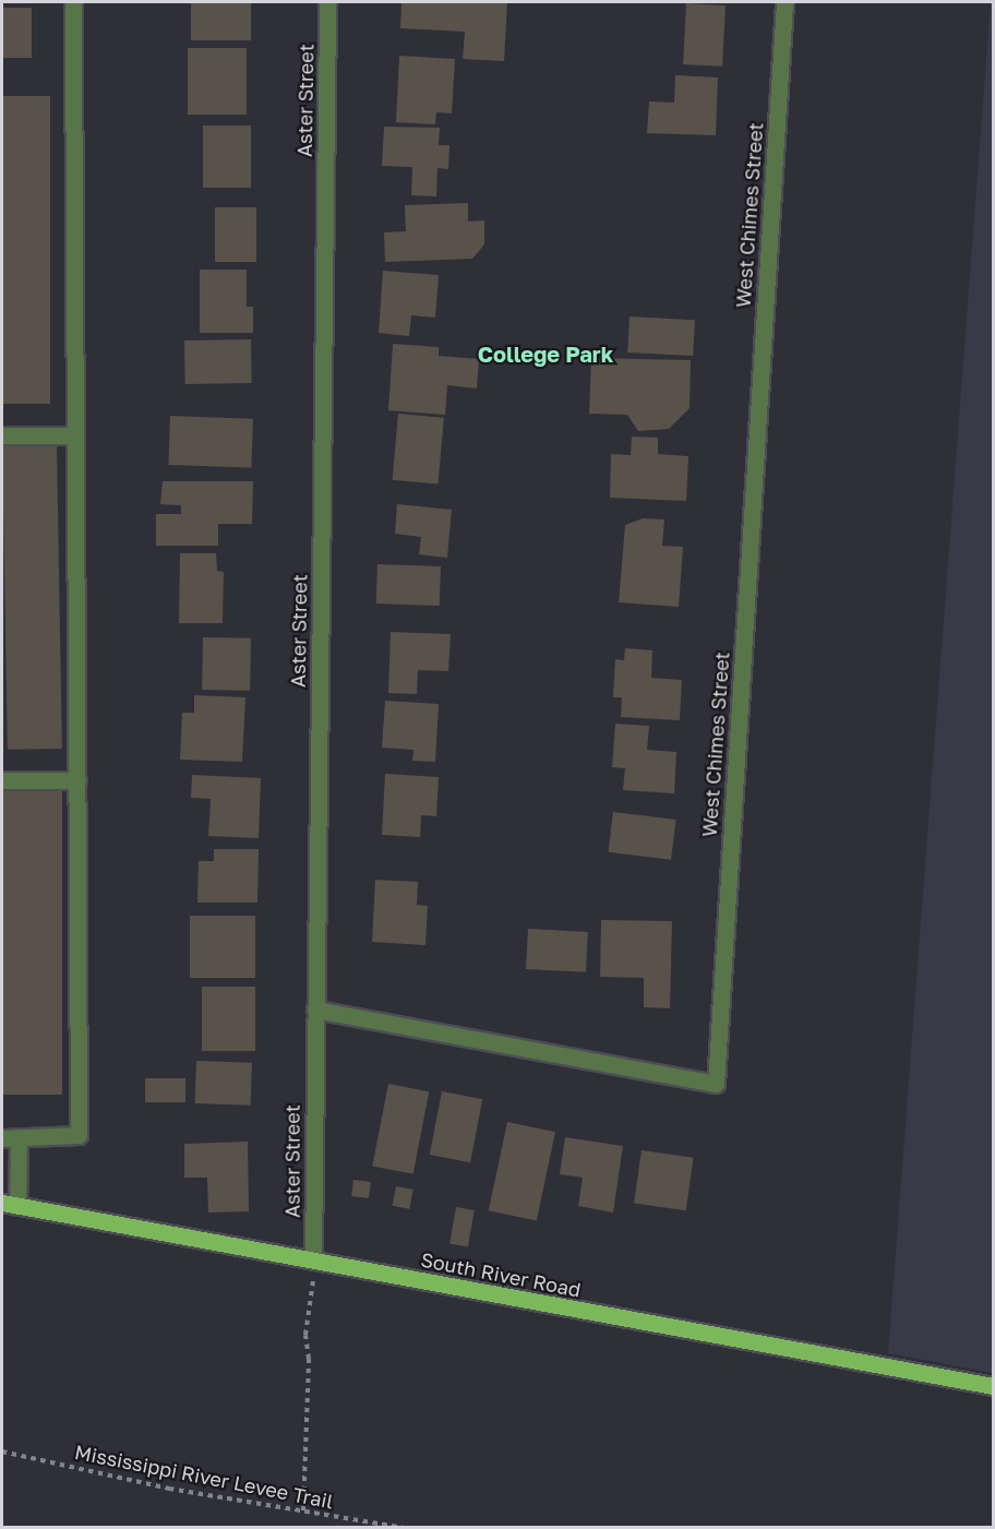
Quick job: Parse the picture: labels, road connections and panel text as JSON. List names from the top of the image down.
{
  "streets": {
    "main road": ["South River Road"],
    "street": ["Aster Street", "West Chimes Street"],
    "path": ["Mississippi River Levee Trail"]
  },
  "crossings": [
    ["Aster Street", "West Chimes Street"],
    ["Aster Street", "South River Road"]
  ],
  "districts": ["College Park"]
}
